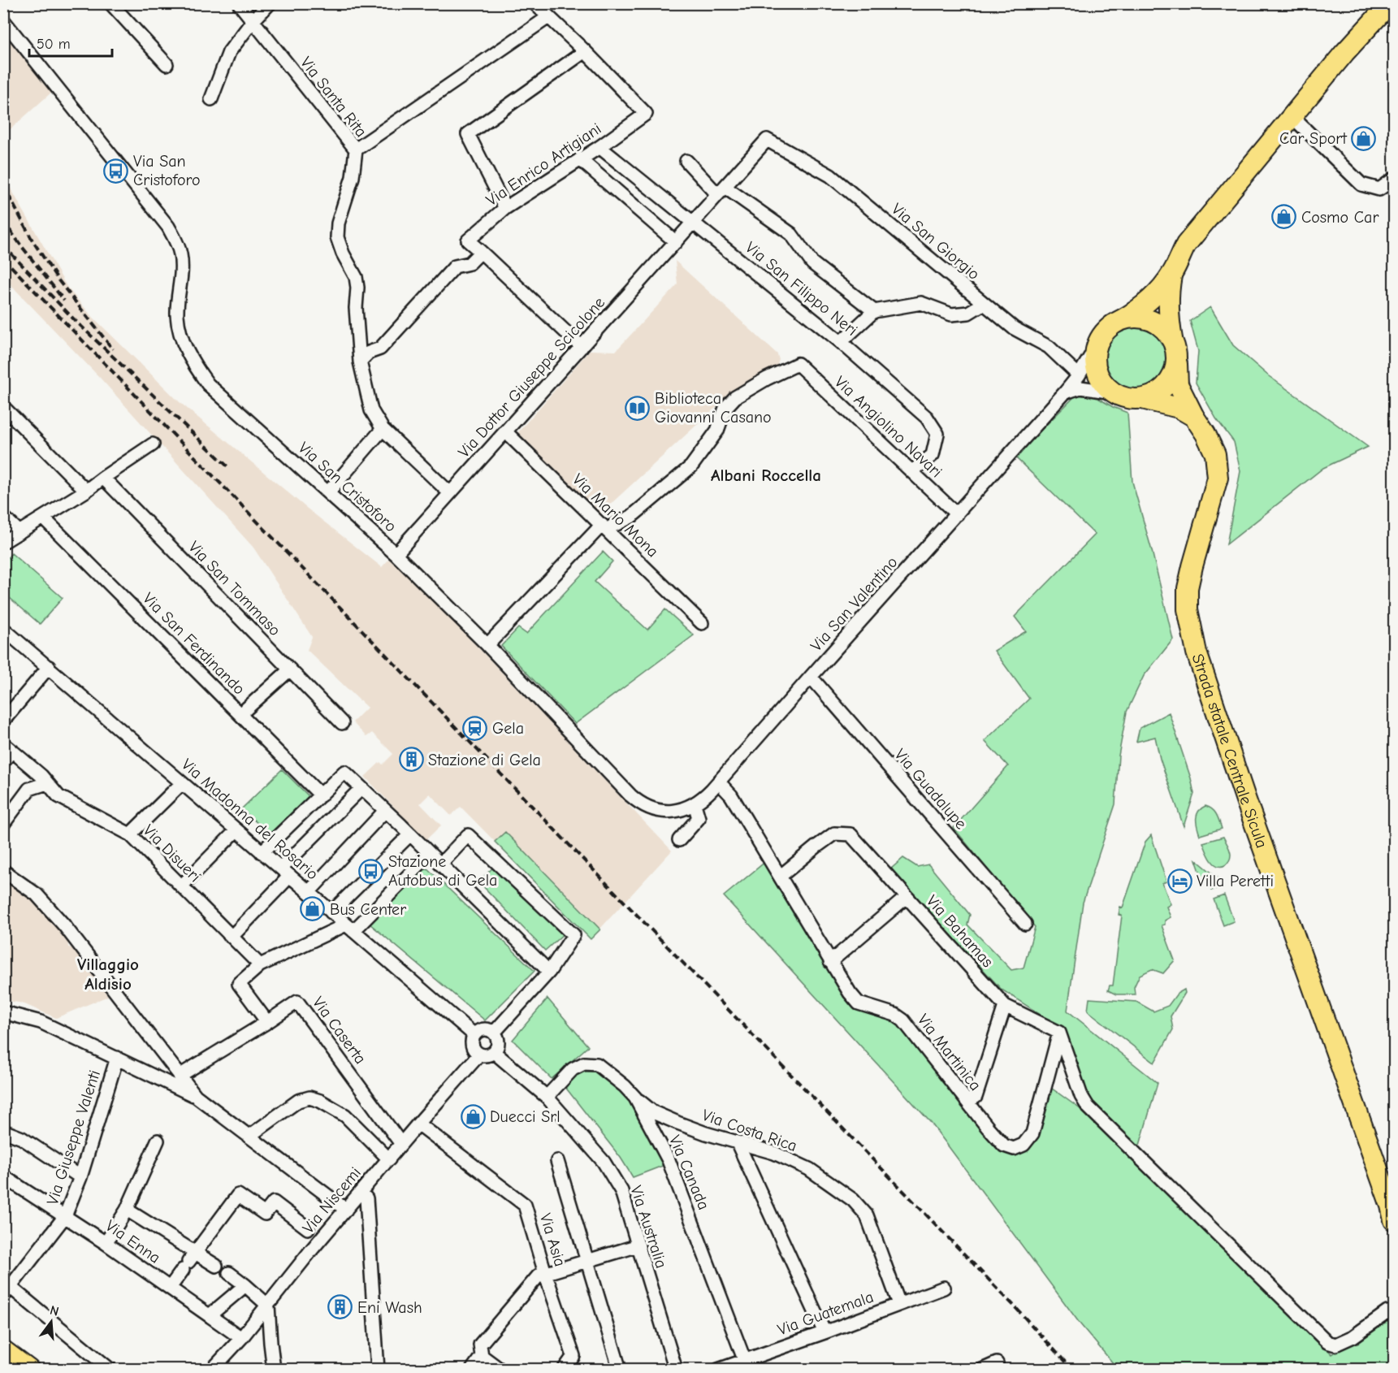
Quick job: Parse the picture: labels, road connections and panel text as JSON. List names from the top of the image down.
{
  "streets": {
    "main road": ["Strada statale Centrale Sicula"],
    "street": [
      "Via Santa Rita",
      "Via Enrico Artigiani",
      "Via San Giorgio",
      "Via San Filippo Neri",
      "Via Dottor Giuseppe Scicolone",
      "Via Angiolino Navari",
      "Via San Cristoforo",
      "Via Mario Mona",
      "Via San Tommaso",
      "Via San Valentino",
      "Via San Ferdinando",
      "Via Guadalupe",
      "Via Madonna del Rosario",
      "Via Disueri",
      "Via Bahamas",
      "Via Caserta",
      "Via Martinica",
      "Via Costa Rica",
      "Via Giuseppe Valenti",
      "Via Canada",
      "Via Niscemi",
      "Via Australia",
      "Via Asia",
      "Via Enna",
      "Via Guatemala"
    ]
  },
  "crossings": [
    ["Via Santa Rita", "Via Dottor Giuseppe Scicolone"],
    ["Via Enrico Artigiani", "Via San Filippo Neri"],
    ["Via San Giorgio", "Via Dottor Giuseppe Scicolone"],
    ["Via San Giorgio", "Via San Valentino"],
    ["Via San Filippo Neri", "Via Dottor Giuseppe Scicolone"],
    ["Via San Filippo Neri", "Via Angiolino Navari"],
    ["Via Dottor Giuseppe Scicolone", "Via San Cristoforo"],
    ["Via Dottor Giuseppe Scicolone", "Via Mario Mona"],
    ["Via Angiolino Navari", "Via Mario Mona"],
    ["Via Angiolino Navari", "Via San Valentino"],
    ["Via San Cristoforo", "Via San Valentino"],
    ["Via San Valentino", "Strada statale Centrale Sicula"],
    ["Via San Valentino", "Via Guadalupe"],
    ["Via San Valentino", "Via Martinica"],
    ["Via Madonna del Rosario", "Via Niscemi"],
    ["Via Madonna del Rosario", "Via Australia"],
    ["Via Bahamas", "Via Martinica"],
    ["Via Caserta", "Via Niscemi"],
    ["Via Costa Rica", "Via Canada"],
    ["Via Costa Rica", "Via Guatemala"],
    ["Via Giuseppe Valenti", "Via Enna"],
    ["Via Canada", "Via Australia"],
    ["Via Canada", "Via Guatemala"],
    ["Via Niscemi", "Via Australia"],
    ["Via Niscemi", "Via Asia"],
    ["Via Niscemi", "Via Enna"]
  ],
  "districts": ["Albani Roccella", "Villaggio Aldisio"],
  "places": {
    "shop": [
      "Car Sport",
      "Cosmo Car",
      "Bus Center",
      "Duecci Srl"
    ],
    "bus stop": ["Via San Cristoforo", "Stazione Autobus di Gela"],
    "library": ["Biblioteca Giovanni Casano"],
    "station": ["Gela"],
    "building": ["Stazione di Gela", "Eni Wash"],
    "hotel": ["Villa Peretti"]
  },
  "scale_bar": "50 m",
  "north": "top"
}
